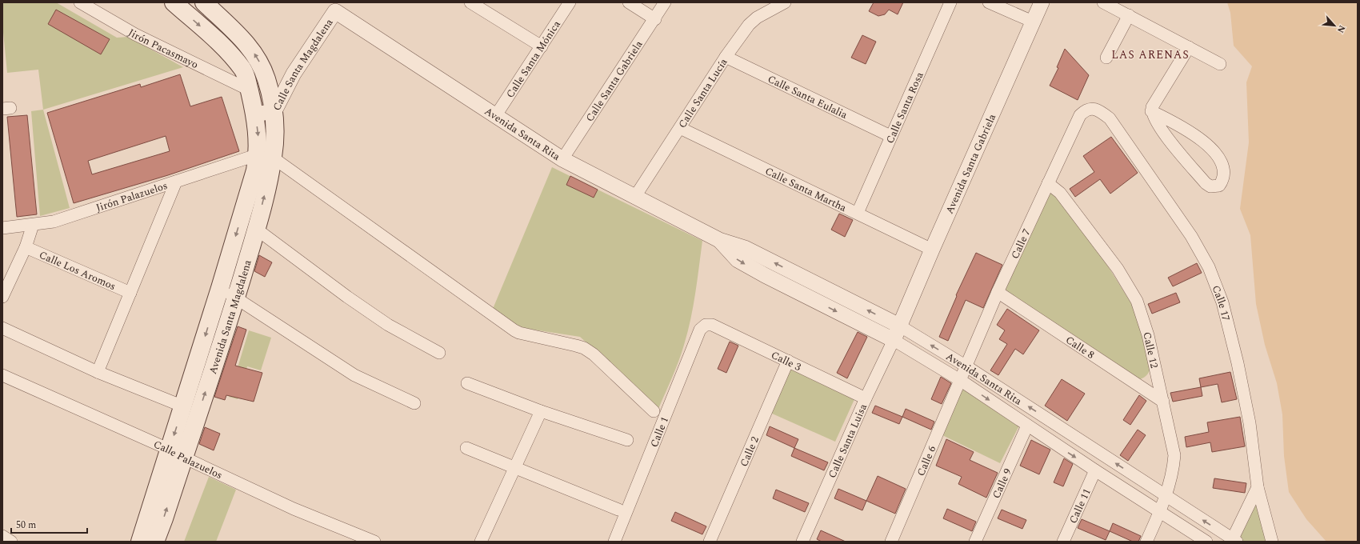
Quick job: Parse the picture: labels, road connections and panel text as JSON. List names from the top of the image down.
{
  "streets": {
    "main road": ["Avenida Santa Magdalena"],
    "street": [
      "Jirón Pacasmayo",
      "Calle Santa Mónica",
      "Calle Santa Magdalena",
      "Calle Santa Gabriela",
      "Calle Santa Lucía",
      "Calle Santa Eulalia",
      "Calle Santa Rosa",
      "Avenida Santa Rita",
      "Avenida Santa Gabriela",
      "Calle Santa Martha",
      "Jirón Palazuelos",
      "Calle 7",
      "Calle Los Aromos",
      "Calle 17",
      "Calle 8",
      "Calle 12",
      "Calle 3",
      "Calle 1",
      "Calle Santa Luisa",
      "Calle 2",
      "Calle Palazuelos",
      "Calle 6",
      "Calle 9",
      "Calle 11"
    ]
  },
  "crossings": [
    ["Jirón Pacasmayo", "Avenida Santa Magdalena"],
    ["Calle Santa Mónica", "Avenida Santa Rita"],
    ["Calle Santa Magdalena", "Avenida Santa Rita"],
    ["Calle Santa Magdalena", "Avenida Santa Magdalena"],
    ["Calle Santa Gabriela", "Avenida Santa Rita"],
    ["Calle Santa Lucía", "Calle Santa Eulalia"],
    ["Calle Santa Lucía", "Avenida Santa Rita"],
    ["Calle Santa Lucía", "Calle Santa Martha"],
    ["Calle Santa Eulalia", "Calle Santa Rosa"],
    ["Calle Santa Rosa", "Calle Santa Martha"],
    ["Avenida Santa Rita", "Avenida Santa Gabriela"],
    ["Avenida Santa Rita", "Calle 7"],
    ["Avenida Santa Rita", "Calle 12"],
    ["Avenida Santa Rita", "Calle Santa Luisa"],
    ["Avenida Santa Rita", "Calle 6"],
    ["Avenida Santa Rita", "Calle 9"],
    ["Avenida Santa Rita", "Calle 11"],
    ["Avenida Santa Gabriela", "Calle Santa Martha"],
    ["Avenida Santa Gabriela", "Calle Santa Luisa"],
    ["Jirón Palazuelos", "Avenida Santa Magdalena"],
    ["Calle 7", "Calle 17"],
    ["Calle 7", "Calle 8"],
    ["Calle 7", "Calle 12"],
    ["Calle 7", "Calle 6"],
    ["Avenida Santa Magdalena", "Calle Palazuelos"],
    ["Calle 8", "Calle 12"],
    ["Calle 3", "Calle 1"],
    ["Calle 3", "Calle Santa Luisa"],
    ["Calle 3", "Calle 2"]
  ],
  "districts": ["LAS ARENAS"],
  "scale_bar": "50 m",
  "north": "bottom right"
}
